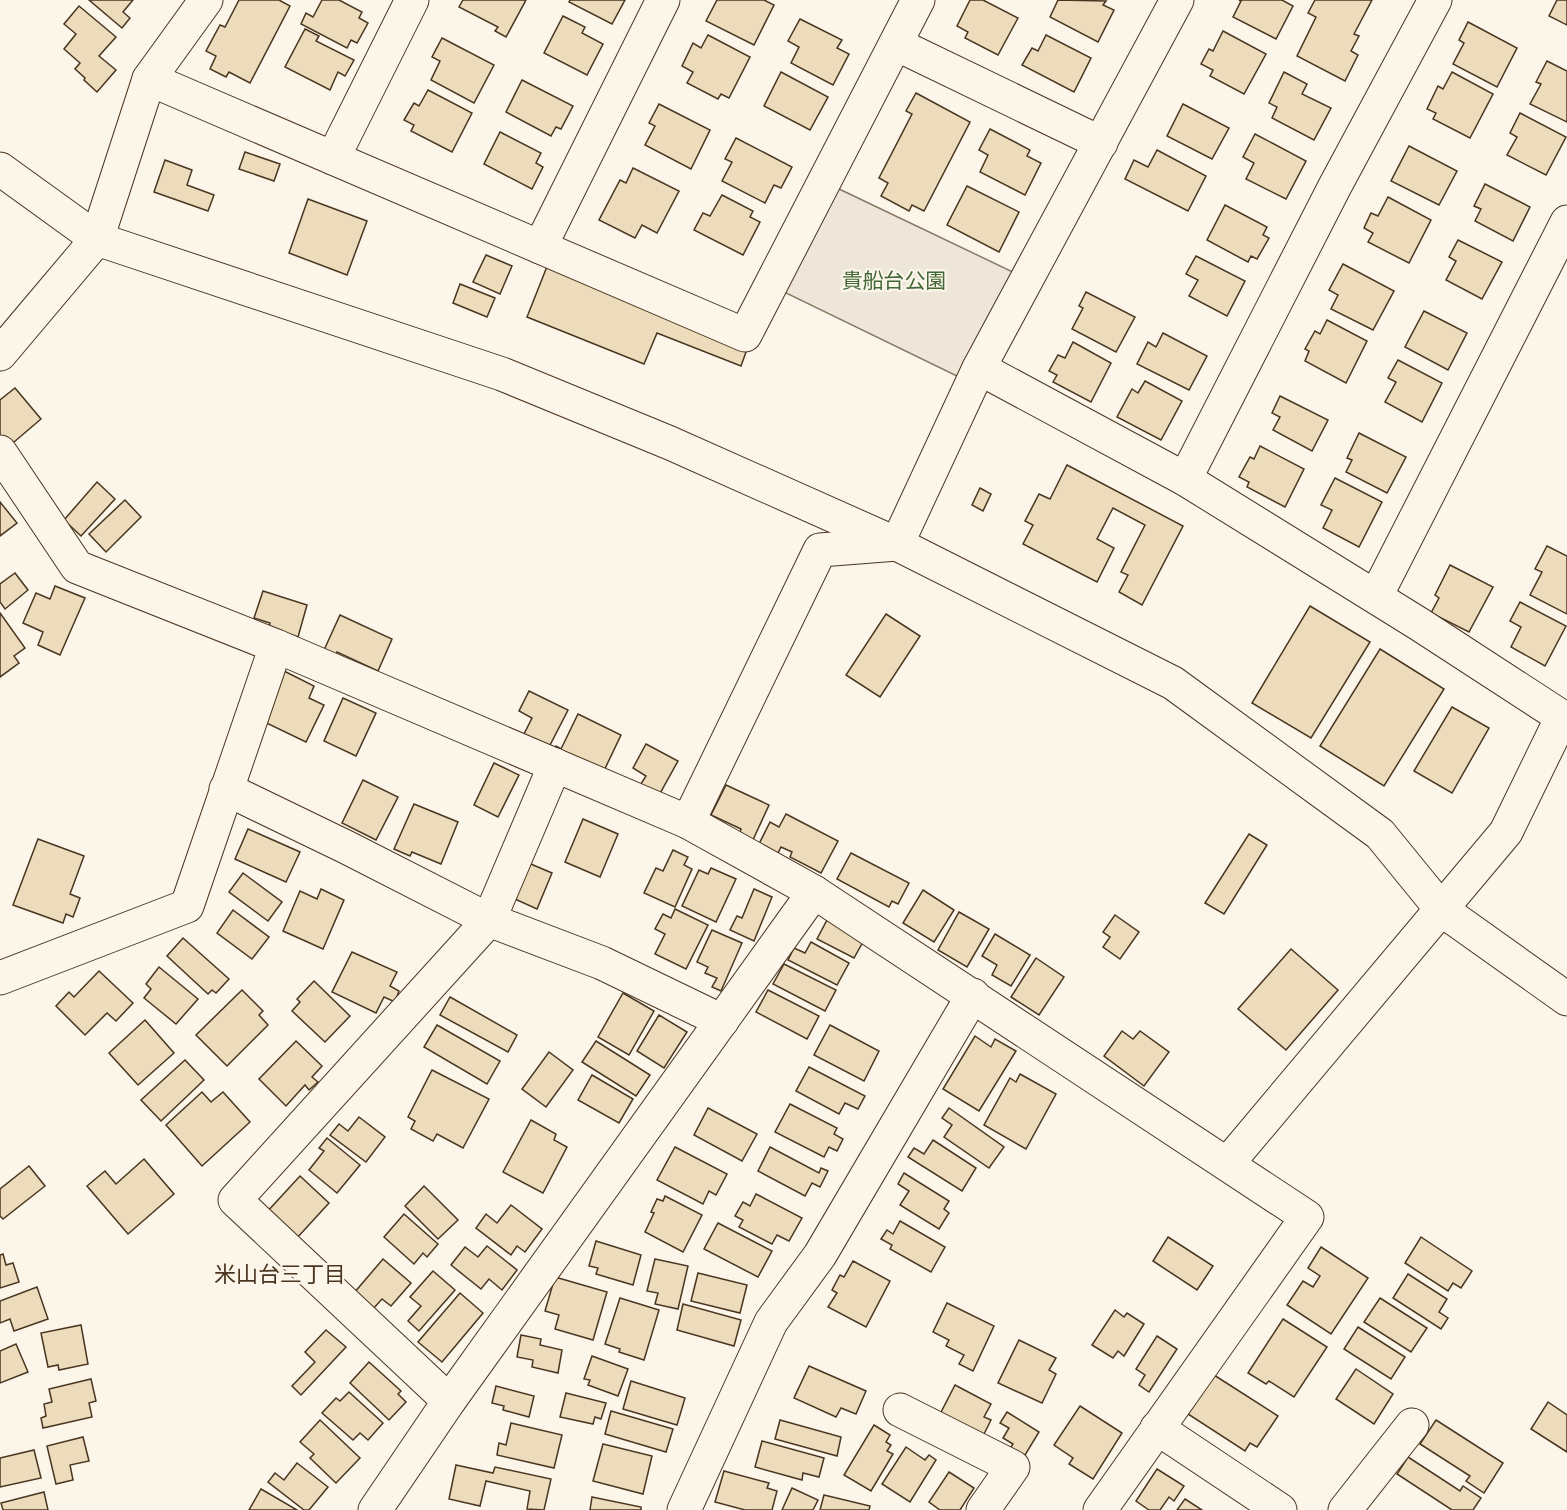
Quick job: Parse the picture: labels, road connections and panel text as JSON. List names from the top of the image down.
{
  "districts": ["米山台三丁目"],
  "parks": ["貴船台公園"]
}
